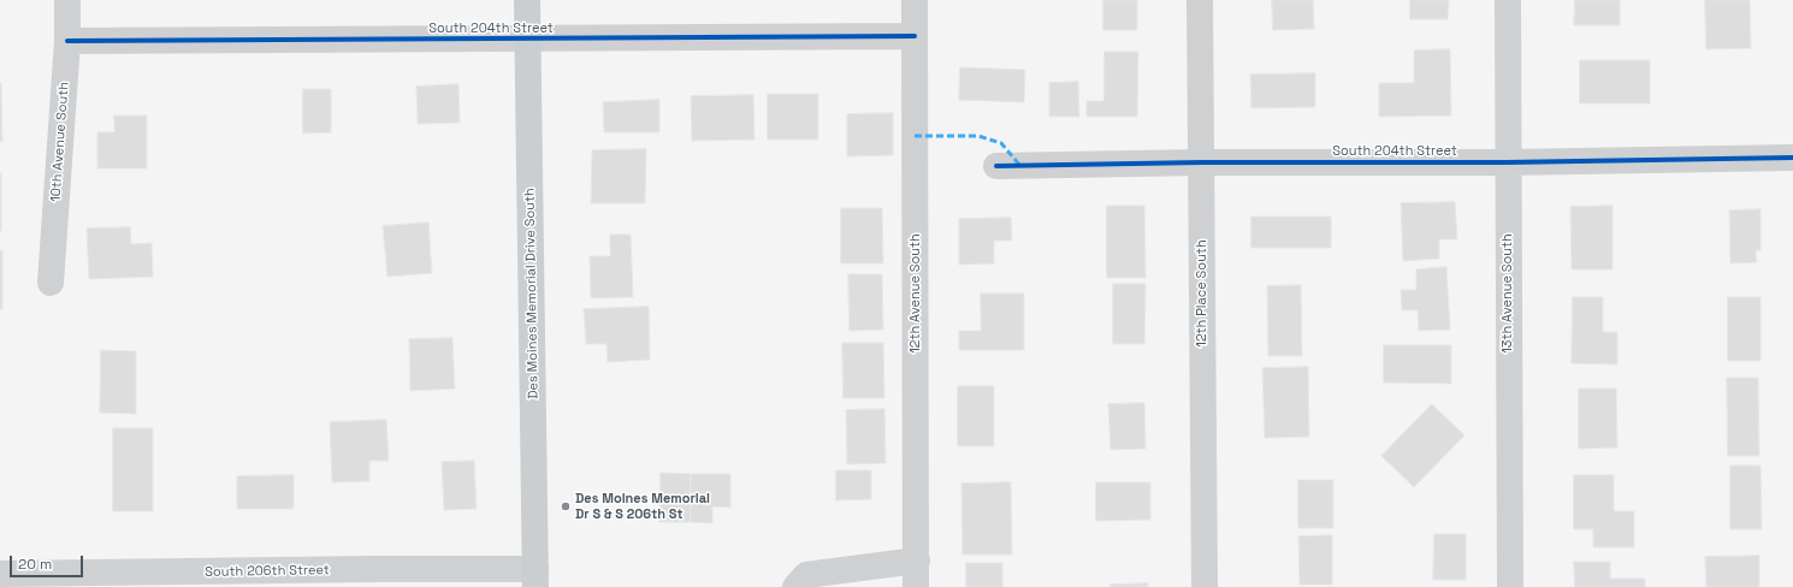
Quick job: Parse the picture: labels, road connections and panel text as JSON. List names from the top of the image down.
{
  "streets": {
    "main road": ["Des Moines Memorial Drive South"],
    "street": [
      "South 204th Street",
      "10th Avenue South",
      "12th Avenue South",
      "12th Place South",
      "13th Avenue South",
      "South 206th Street"
    ]
  },
  "crossings": [
    ["South 204th Street", "10th Avenue South"],
    ["South 204th Street", "Des Moines Memorial Drive South"],
    ["South 204th Street", "12th Avenue South"],
    ["South 204th Street", "12th Place South"],
    ["South 204th Street", "13th Avenue South"],
    ["Des Moines Memorial Drive South", "South 206th Street"]
  ],
  "places": ["Des Moines Memorial Dr S & S 206th St"],
  "scale_bar": "20 m"
}
